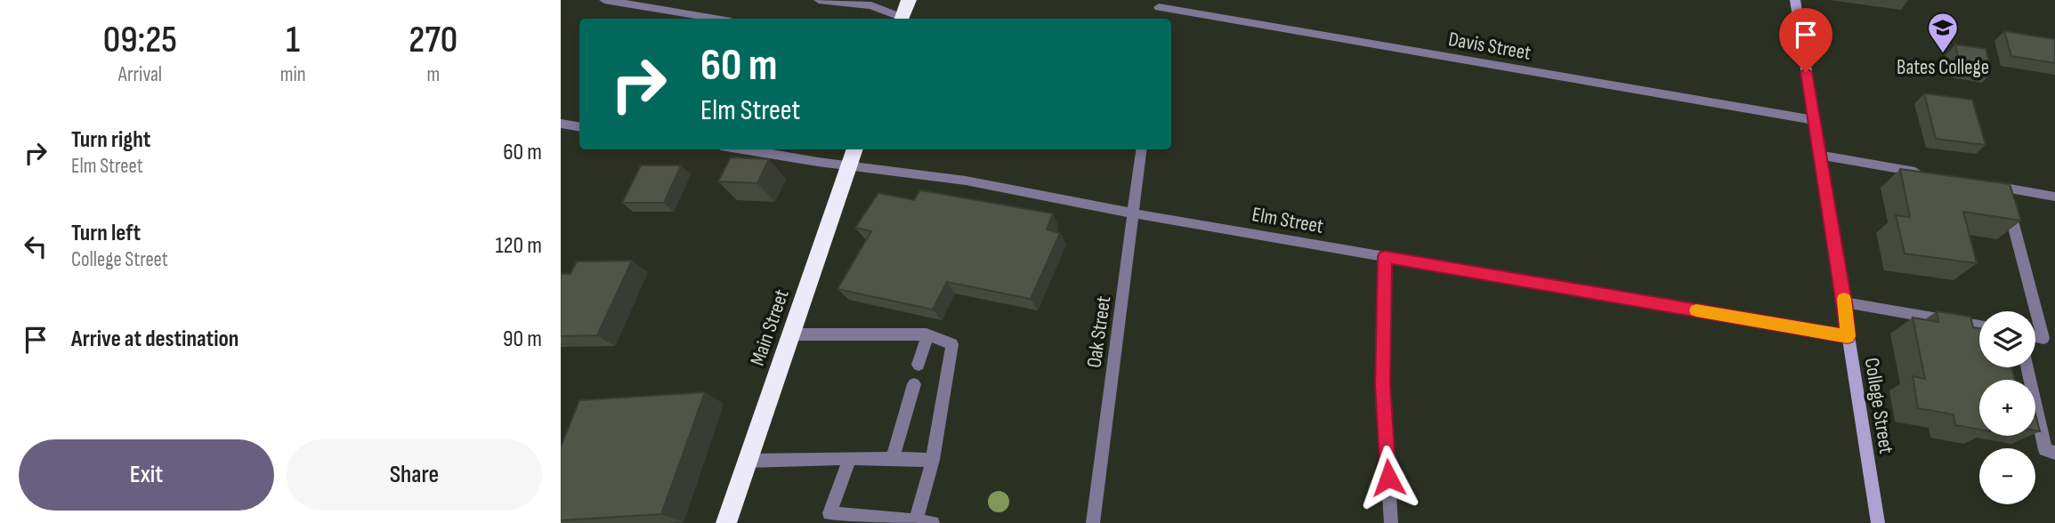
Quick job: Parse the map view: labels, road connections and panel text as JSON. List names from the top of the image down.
{
  "streets": {
    "highway": ["Main Street"],
    "main road": ["College Street"],
    "street": ["Davis Street", "Elm Street", "Oak Street"]
  },
  "crossings": [
    ["Davis Street", "College Street"],
    ["Elm Street", "Main Street"],
    ["Elm Street", "Oak Street"],
    ["Elm Street", "College Street"]
  ],
  "places": {
    "school or university": ["Bates College"]
  },
  "page": {
    "eta": [
      "09:25",
      "Arrival",
      "1",
      "min",
      "270",
      "m"
    ],
    "turn": ["60 m", "Elm Street"],
    "list": [
      {
        "name": "Turn right",
        "note": "Elm Street",
        "value": "60 m"
      },
      {
        "name": "Turn left",
        "note": "College Street",
        "value": "120 m"
      },
      {
        "name": "Arrive at destination",
        "value": "90 m"
      }
    ],
    "map_buttons": ["+", "−"],
    "buttons": ["Exit", "Share"]
  }
}
